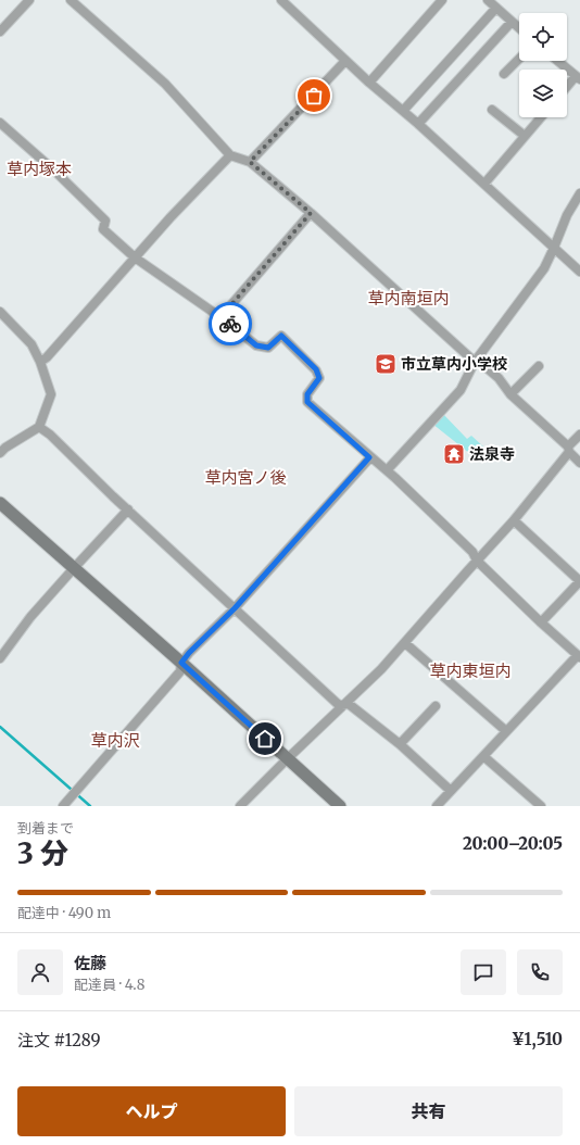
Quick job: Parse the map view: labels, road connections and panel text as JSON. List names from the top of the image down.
{
  "districts": [
    "草内塚本",
    "草内南垣内",
    "草内宮ノ後",
    "草内東垣内",
    "草内沢"
  ],
  "places": {
    "school or university": ["市立草内小学校"],
    "temple": ["法泉寺"]
  },
  "page": {
    "heading": ["3 分", "到着まで", "20:00–20:05"],
    "panel": [
      "佐藤",
      "配達員 · 4.8",
      "注文 #1289",
      "¥1,510"
    ],
    "bar": "配達中 · 490 m",
    "buttons": ["ヘルプ", "共有"]
  }
}
